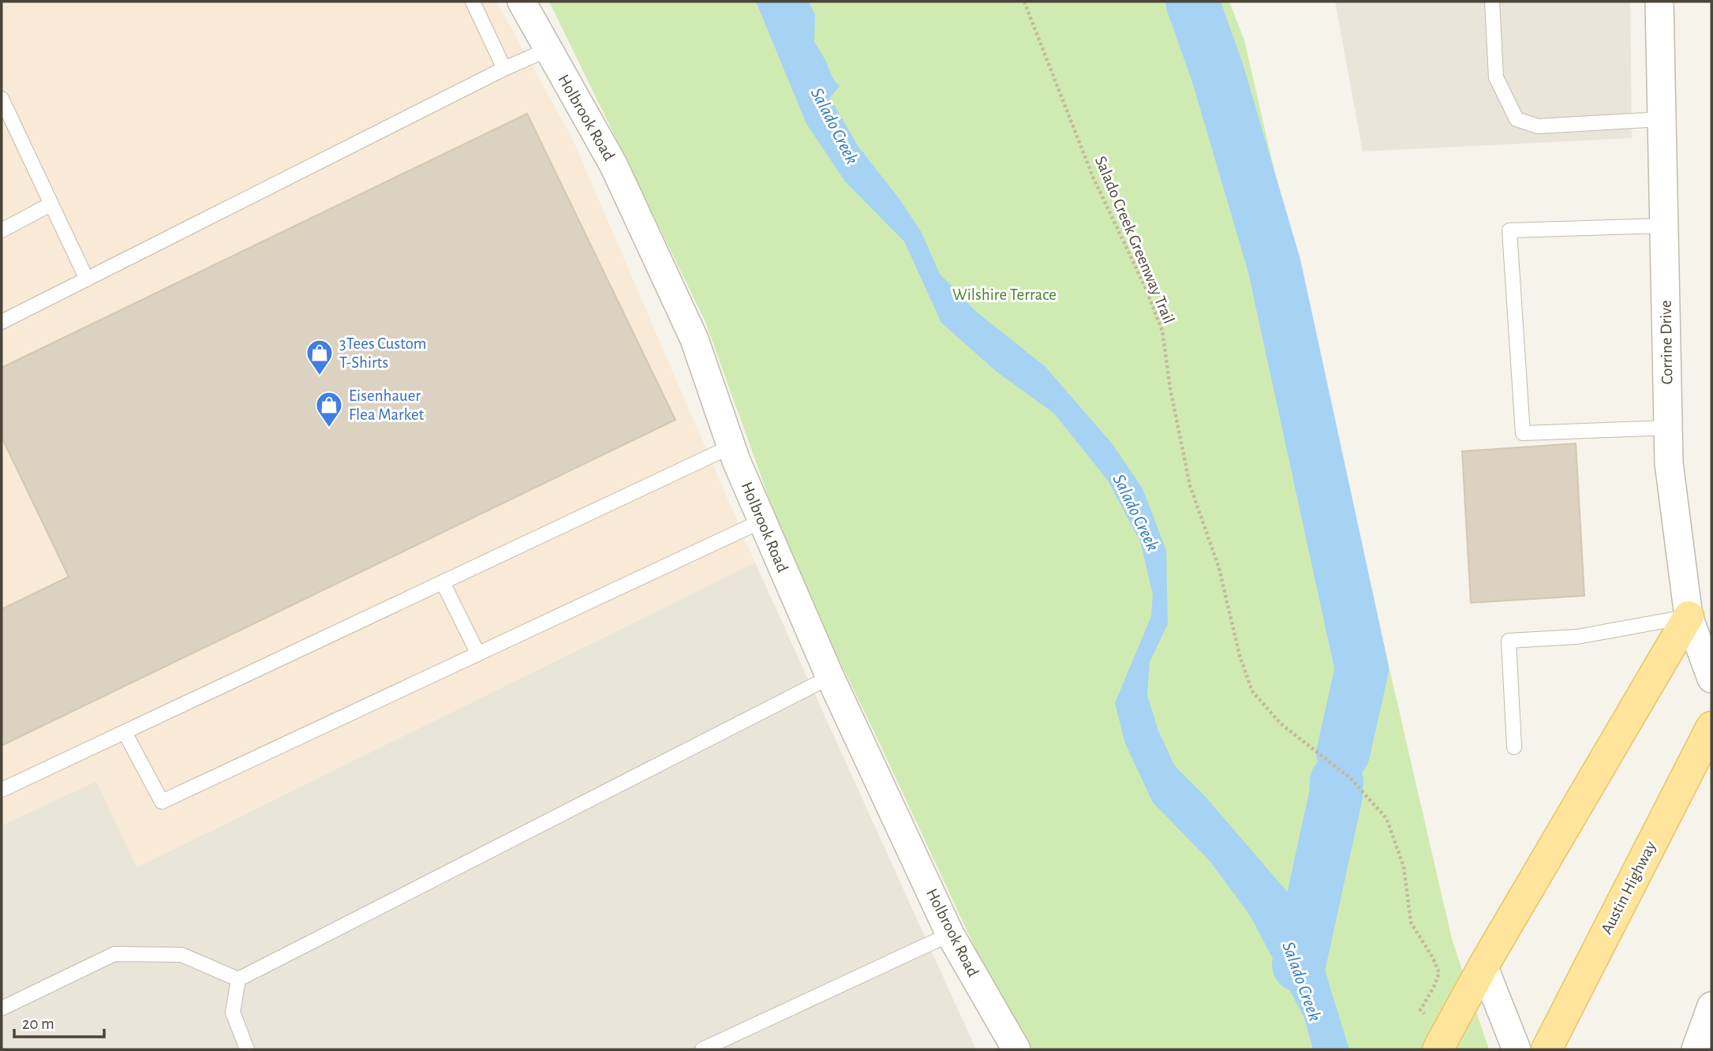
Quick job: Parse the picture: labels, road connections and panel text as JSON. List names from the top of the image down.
{
  "streets": {
    "main road": ["Austin Highway"],
    "street": ["Holbrook Road", "Corrine Drive"],
    "path": ["Salado Creek Greenway Trail"]
  },
  "water": ["Salado Creek"],
  "parks": ["Wilshire Terrace"],
  "places": {
    "shop": ["3Tees Custom T-Shirts", "Eisenhauer Flea Market"]
  },
  "scale_bar": "20 m"
}
